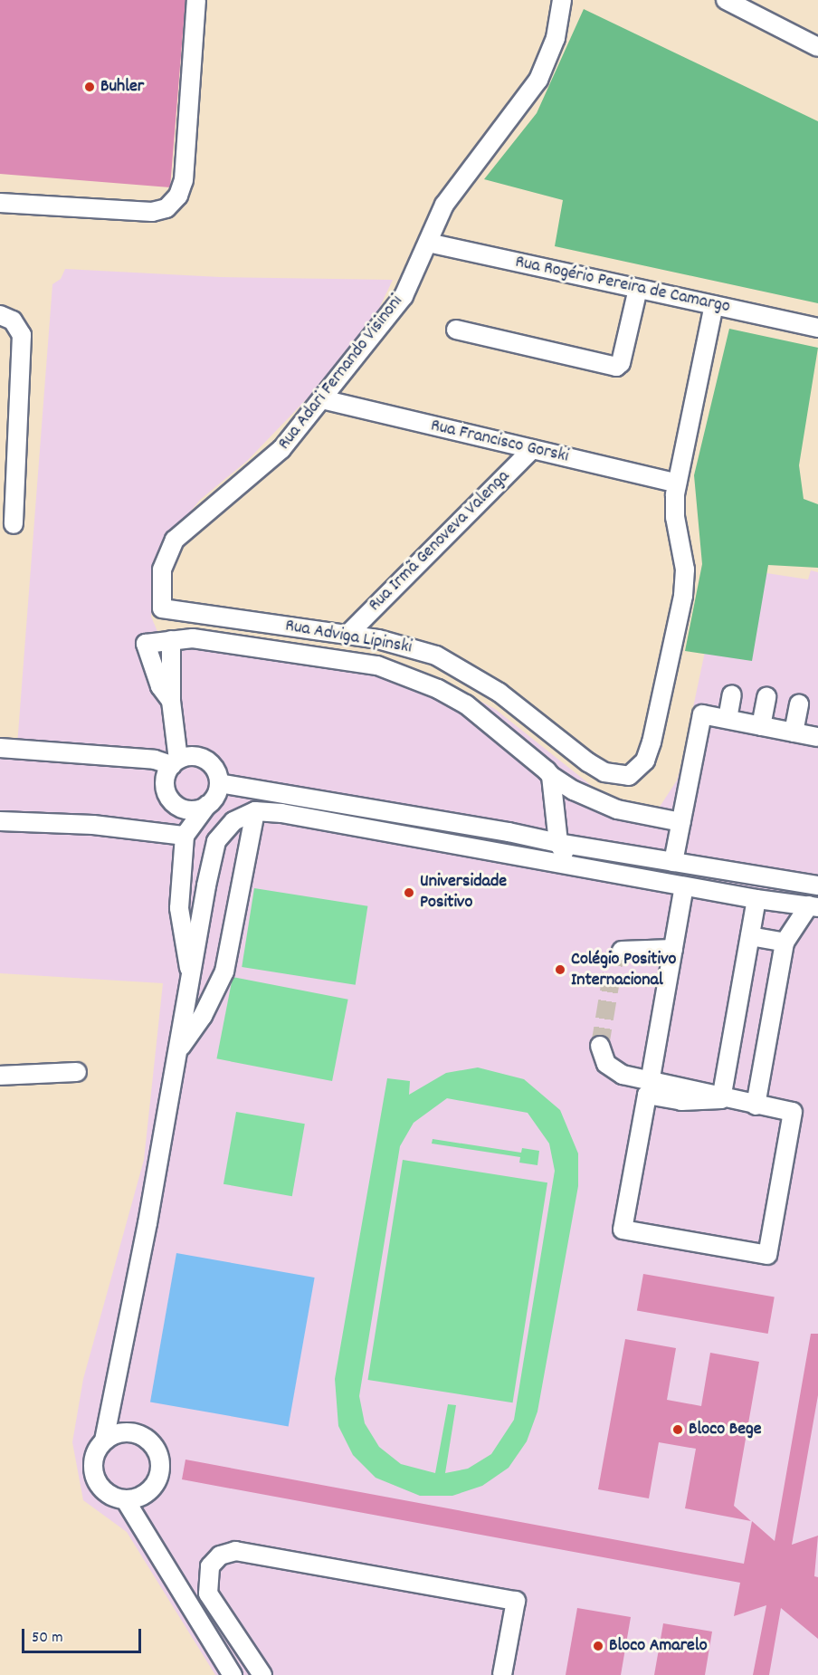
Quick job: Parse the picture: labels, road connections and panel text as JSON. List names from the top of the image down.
{
  "streets": {
    "street": [
      "Rua Rogério Pereira de Camargo",
      "Rua Adari Fernando Visinoni",
      "Rua Francisco Gorski",
      "Rua Irmã Genoveva Valenga",
      "Rua Adviga Lipinski"
    ]
  },
  "crossings": [
    ["Rua Rogério Pereira de Camargo", "Rua Adari Fernando Visinoni"],
    ["Rua Adari Fernando Visinoni", "Rua Francisco Gorski"],
    ["Rua Adari Fernando Visinoni", "Rua Adviga Lipinski"],
    ["Rua Francisco Gorski", "Rua Irmã Genoveva Valenga"],
    ["Rua Francisco Gorski", "Rua Adviga Lipinski"],
    ["Rua Irmã Genoveva Valenga", "Rua Adviga Lipinski"]
  ],
  "places": [
    "Buhler",
    "Universidade Positivo",
    "Colégio Positivo Internacional",
    "Bloco Bege",
    "Bloco Amarelo"
  ],
  "scale_bar": "50 m"
}
